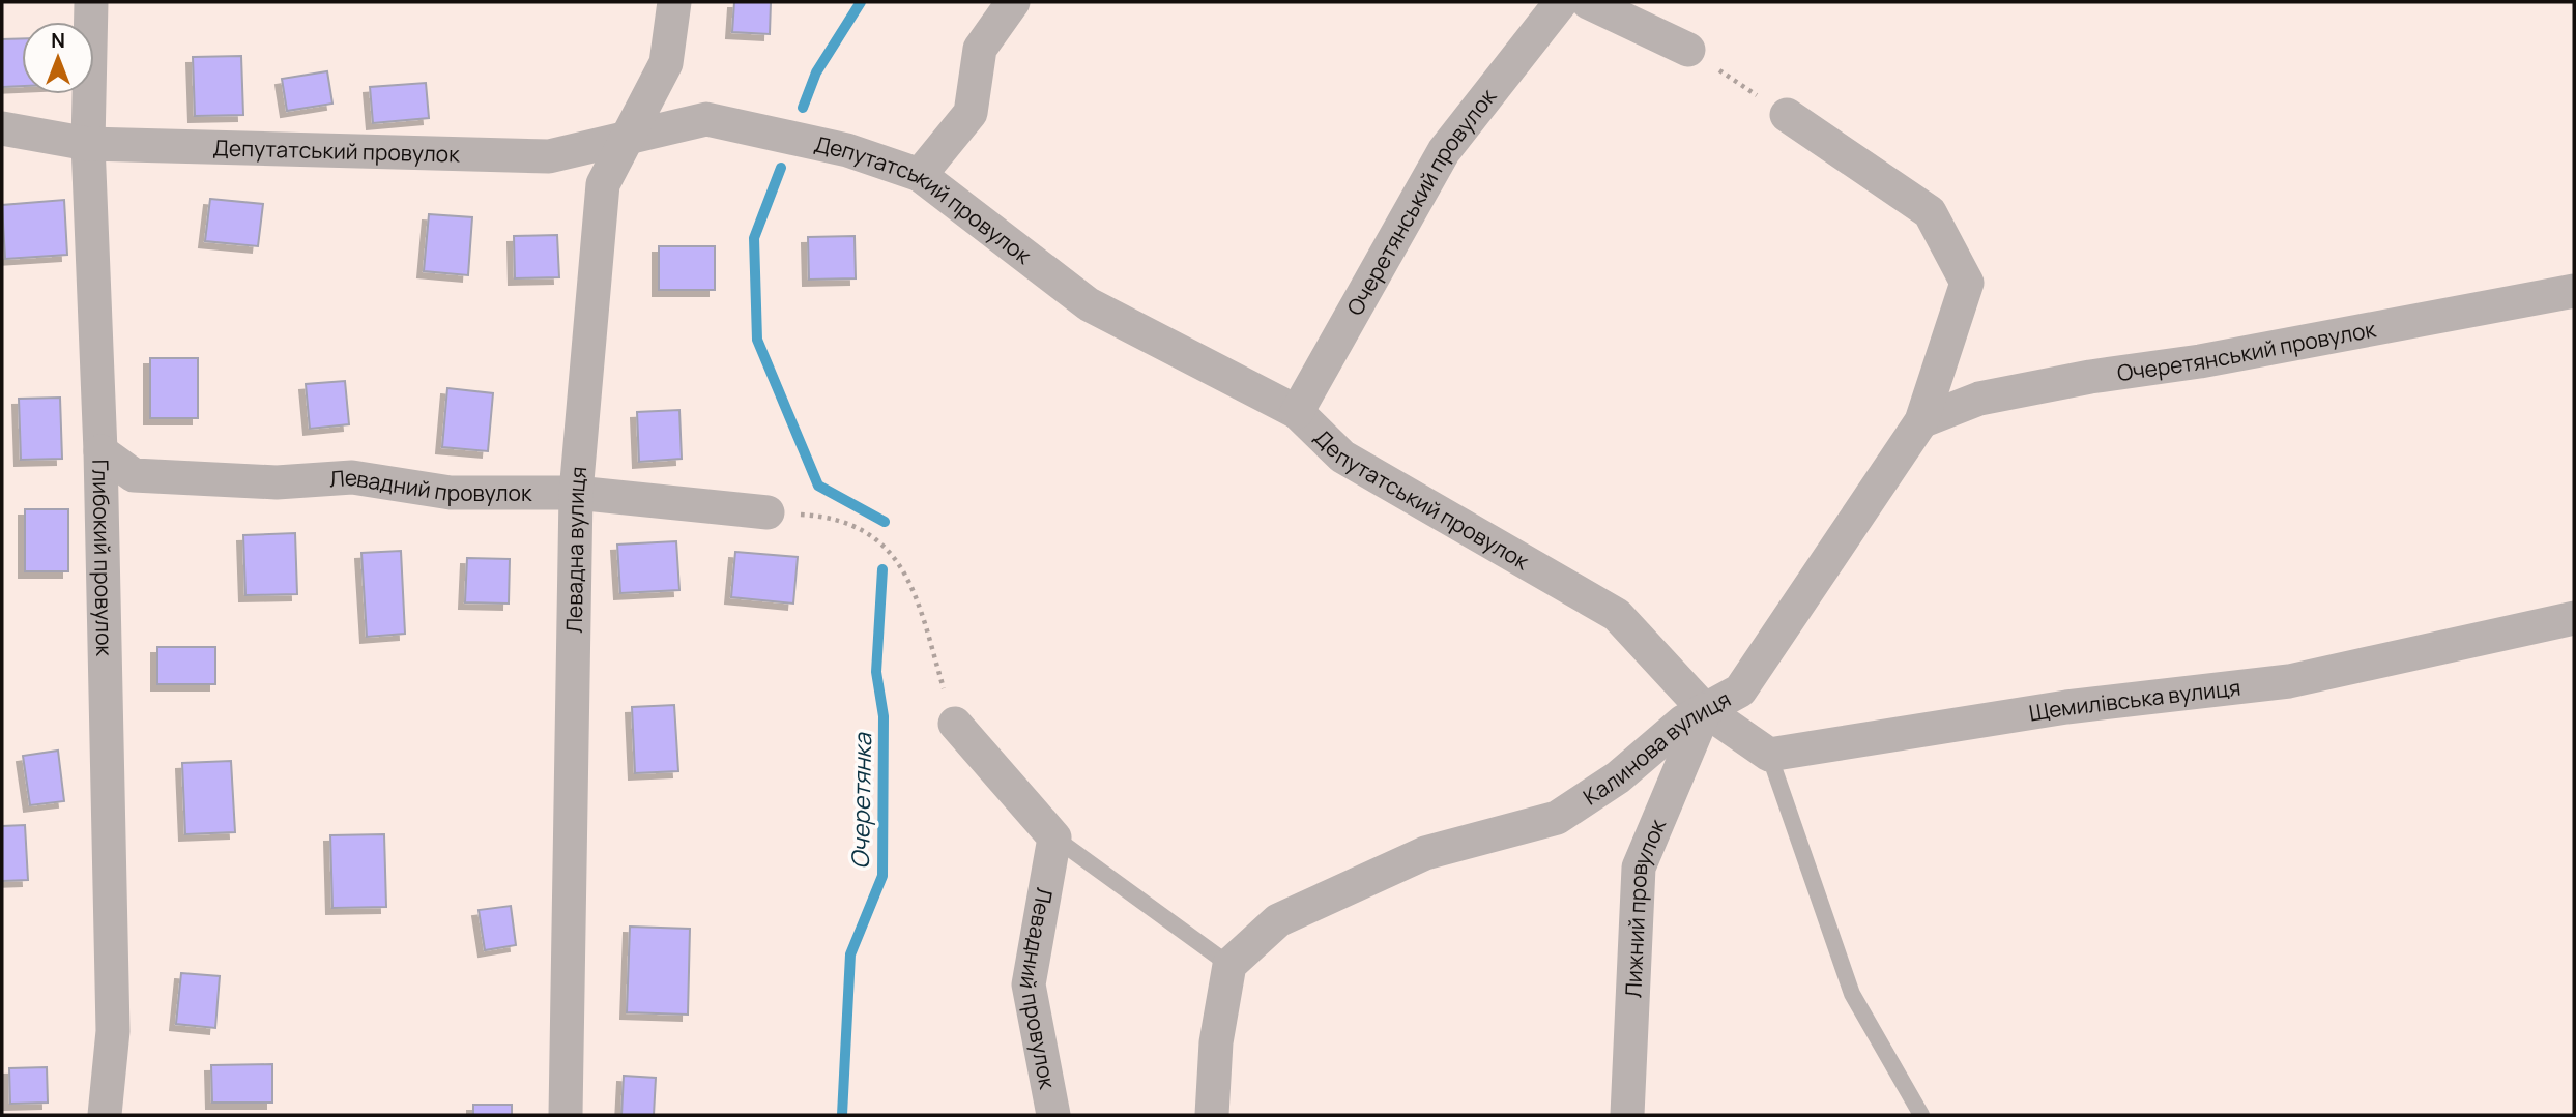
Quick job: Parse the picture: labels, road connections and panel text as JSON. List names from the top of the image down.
{
  "streets": {
    "street": [
      "Депутатський провулок",
      "Очеретянський провулок",
      "Левадний провулок",
      "Левадна вулиця",
      "Глибокий провулок",
      "Щемилівська вулиця",
      "Калинова вулиця",
      "Лижний провулок"
    ]
  },
  "crossings": [
    ["Депутатський провулок", "Очеретянський провулок"],
    ["Депутатський провулок", "Левадна вулиця"],
    ["Депутатський провулок", "Глибокий провулок"],
    ["Депутатський провулок", "Калинова вулиця"],
    ["Депутатський провулок", "Лижний провулок"],
    ["Очеретянський провулок", "Калинова вулиця"],
    ["Левадний провулок", "Левадна вулиця"],
    ["Левадний провулок", "Глибокий провулок"],
    ["Калинова вулиця", "Лижний провулок"]
  ],
  "water": ["Очеретянка"],
  "north": "top"
}
